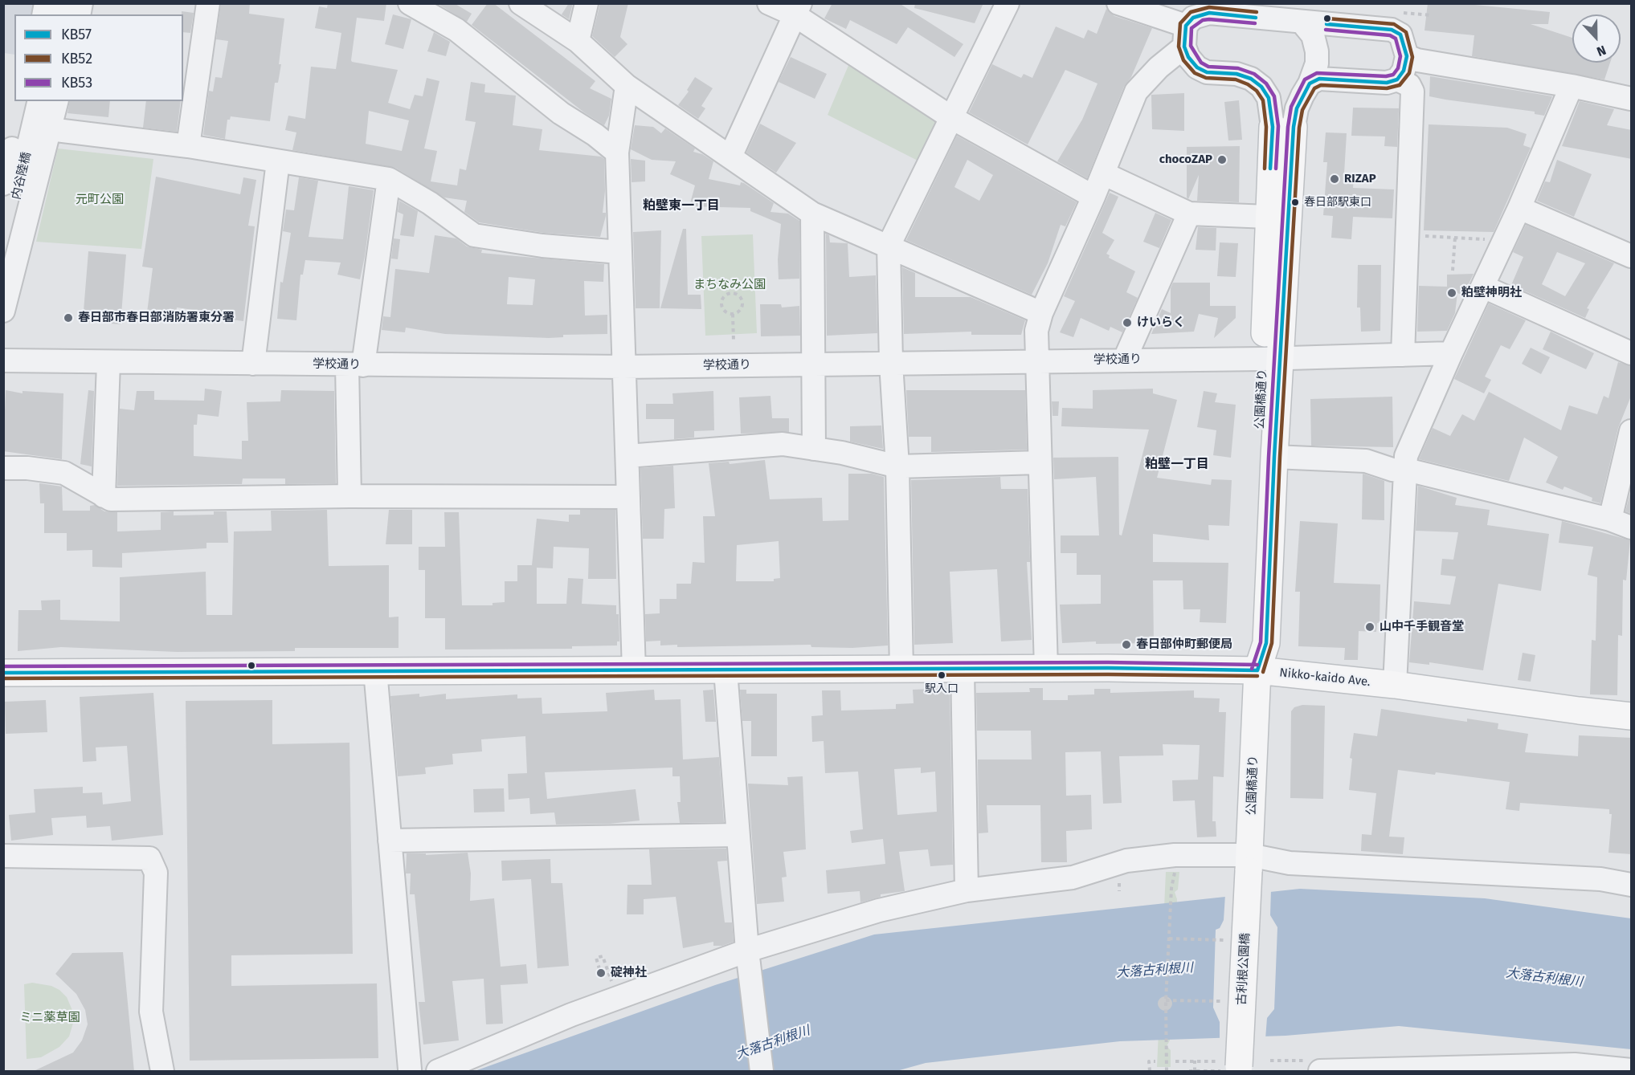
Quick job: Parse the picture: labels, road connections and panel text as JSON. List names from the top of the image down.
{
  "streets": {
    "main road": ["公園橋通り", "Nikko-kaido Ave.", "古利根公園橋"],
    "street": ["内谷陸橋", "学校通り"]
  },
  "crossings": [
    ["学校通り", "公園橋通り"],
    ["公園橋通り", "Nikko-kaido Ave."],
    ["公園橋通り", "古利根公園橋"]
  ],
  "districts": ["粕壁東一丁目", "粕壁一丁目"],
  "water": ["大落古利根川"],
  "parks": ["元町公園", "まちなみ公園", "ミニ薬草園"],
  "places": [
    "chocoZAP",
    "RIZAP",
    "春日部駅東口",
    "粕壁神明社",
    "春日部市春日部消防署東分署",
    "けいらく",
    "山中千手観音堂",
    "春日部仲町郵便局",
    "駅入口",
    "碇神社"
  ],
  "lines": ["transit line KB52", "transit line KB57", "transit line KB53"],
  "legend": ["KB57", "KB52", "KB53"],
  "north": "bottom"
}
